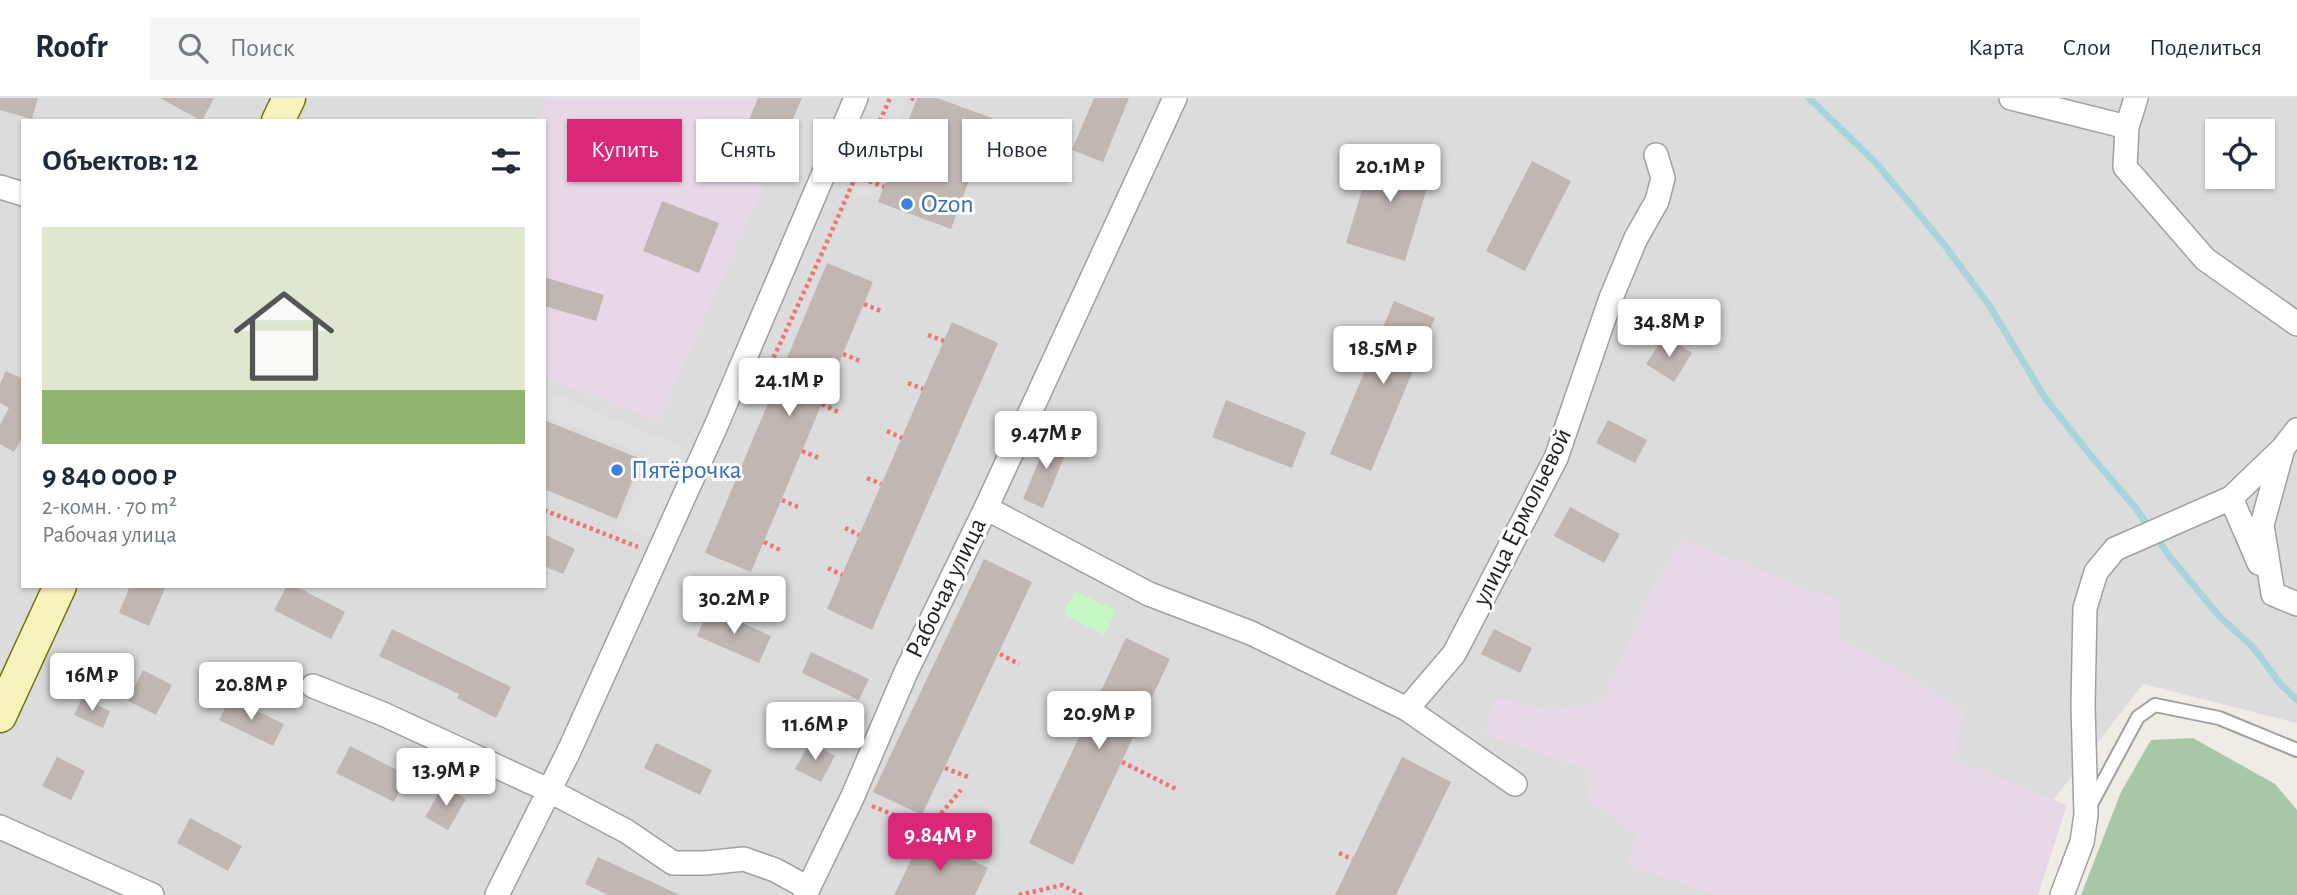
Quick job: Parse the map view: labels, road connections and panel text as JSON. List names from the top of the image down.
{
  "streets": {
    "street": ["улица Ермольевой", "Рабочая улица"]
  },
  "places": ["Ozon", "Пятёрочка"],
  "page": {
    "header": "Roofr",
    "search": "Поиск",
    "nav": ["Карта", "Слои", "Поделиться"],
    "chip": [
      "Купить",
      "Снять",
      "Фильтры",
      "Новое"
    ],
    "heading": "Объектов: 12",
    "price": [
      "20.1M ₽",
      "34.8M ₽",
      "18.5M ₽",
      "24.1M ₽",
      "9.47M ₽",
      "30.2M ₽",
      "16M ₽",
      "20.8M ₽",
      "20.9M ₽",
      "11.6M ₽",
      "13.9M ₽",
      "9.84M ₽"
    ],
    "list": [
      {
        "name": "9 840 000 ₽",
        "note": "2-комн. · 70 m² · Рабочая улица"
      }
    ]
  }
}
